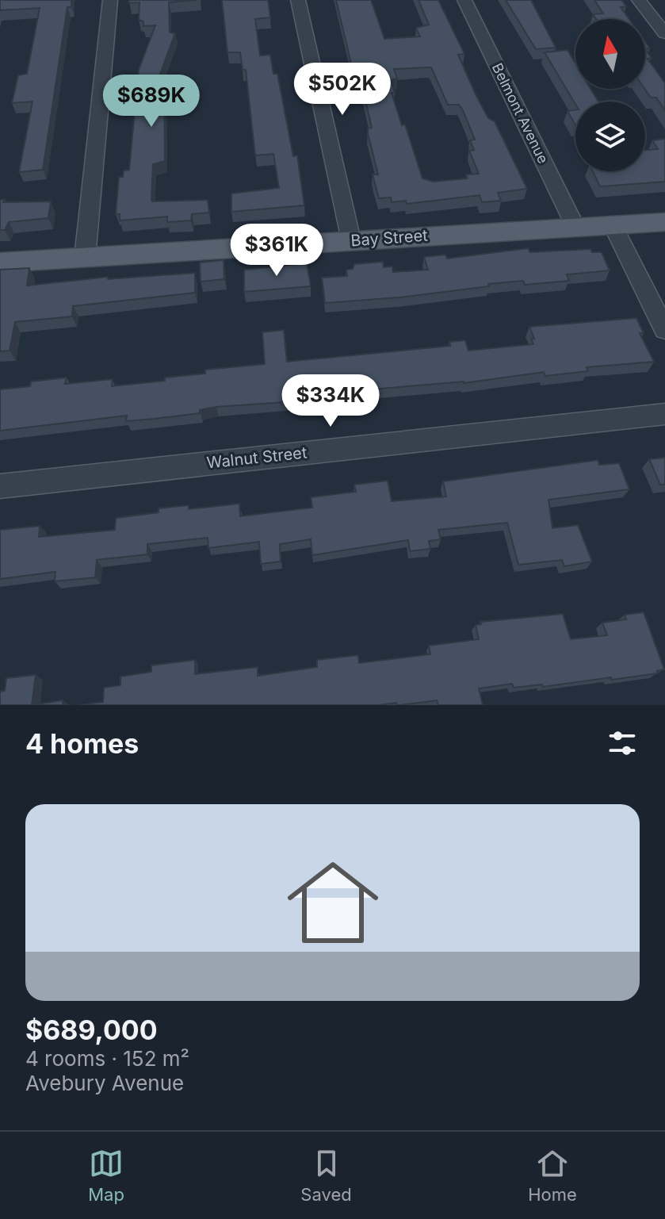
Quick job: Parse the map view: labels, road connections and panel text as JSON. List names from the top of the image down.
{
  "streets": {
    "main road": ["Bay Street"],
    "street": ["Belmont Avenue", "Walnut Street"]
  },
  "crossings": [
    ["Belmont Avenue", "Bay Street"]
  ],
  "north": "top",
  "page": {
    "price": [
      "$502K",
      "$689K",
      "$361K",
      "$334K"
    ],
    "heading": "4 homes",
    "list": [
      {
        "name": "$689,000",
        "note": "4 rooms · 152 m² · Avebury Avenue"
      }
    ],
    "tabs": ["Map", "Saved", "Home"]
  }
}
